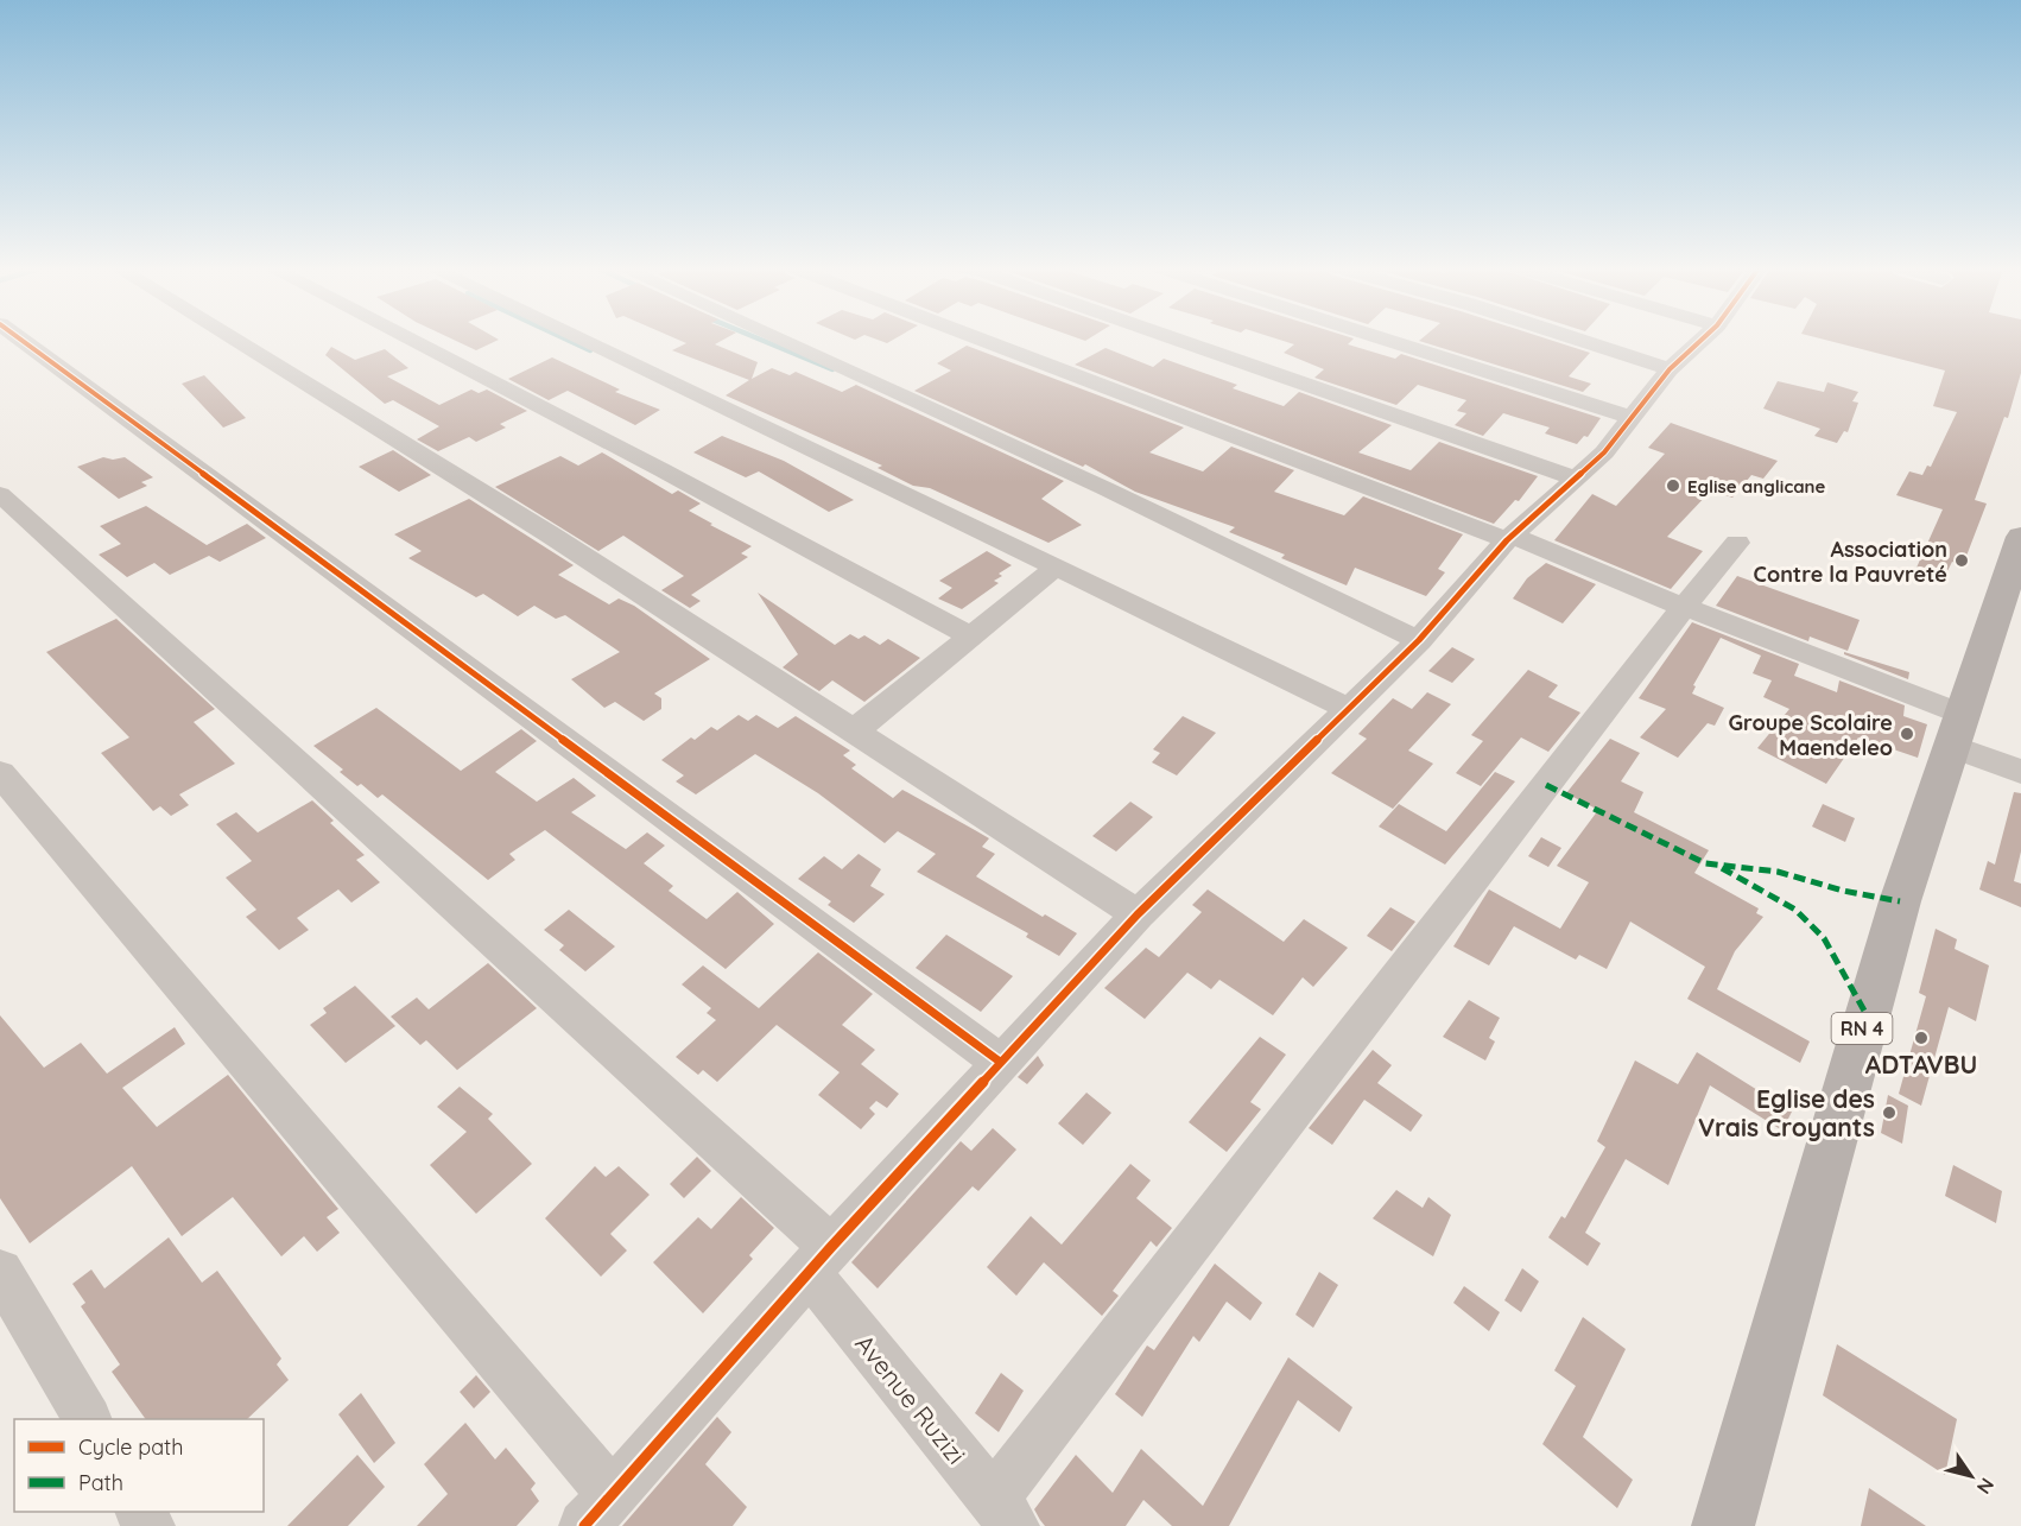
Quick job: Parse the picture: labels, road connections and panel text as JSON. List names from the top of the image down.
{
  "streets": {
    "main road": ["RN 4"],
    "street": ["Avenue Ruzizi"]
  },
  "places": [
    "Eglise anglicane",
    "Association Contre la Pauvreté",
    "Groupe Scolaire Maendeleo",
    "ADTAVBU",
    "Eglise des Vrais Croyants"
  ],
  "legend": ["Cycle path", "Path"],
  "north": "bottom right"
}
